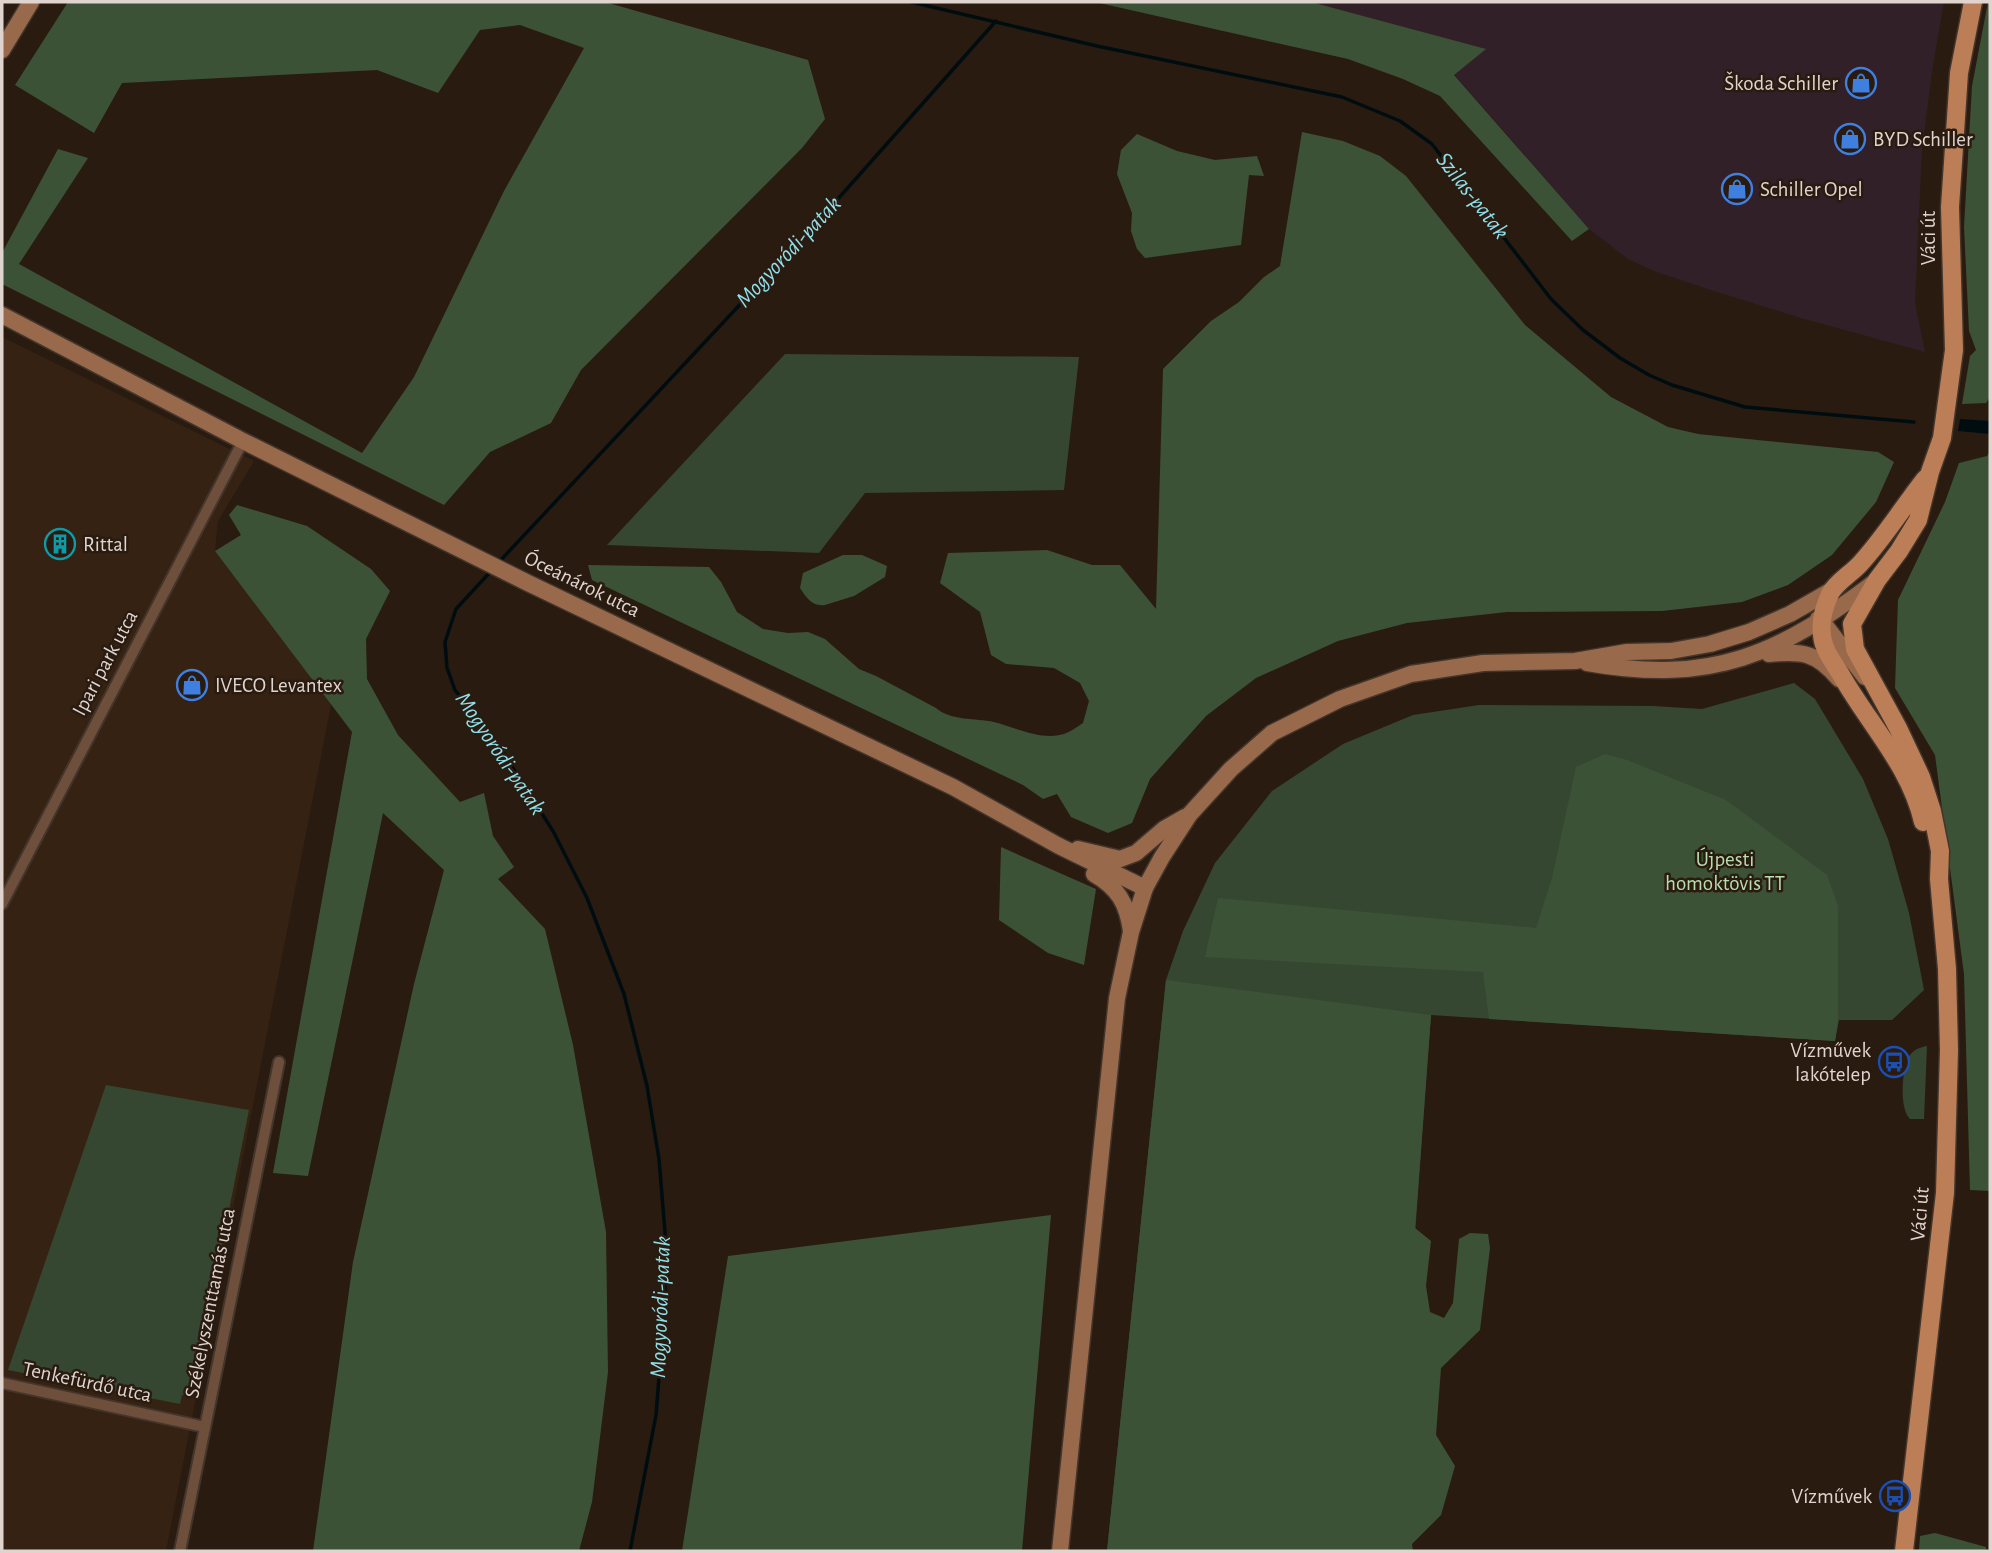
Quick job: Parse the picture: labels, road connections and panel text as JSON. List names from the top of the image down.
{
  "streets": {
    "main road": ["Váci út", "Óceánárok utca"],
    "street": ["Ipari park utca", "Székelyszenttamás utca", "Tenkefürdő utca"]
  },
  "crossings": [
    ["Óceánárok utca", "Ipari park utca"],
    ["Székelyszenttamás utca", "Tenkefürdő utca"]
  ],
  "water": ["Szilas-patak", "Mogyoródi-patak"],
  "parks": ["Újpesti homoktövis TT"],
  "places": {
    "shop": [
      "Škoda Schiller",
      "BYD Schiller",
      "Schiller Opel",
      "IVECO Levantex"
    ],
    "building": ["Rittal"],
    "bus stop": ["Vízművek lakótelep", "Vízművek"]
  }
}
